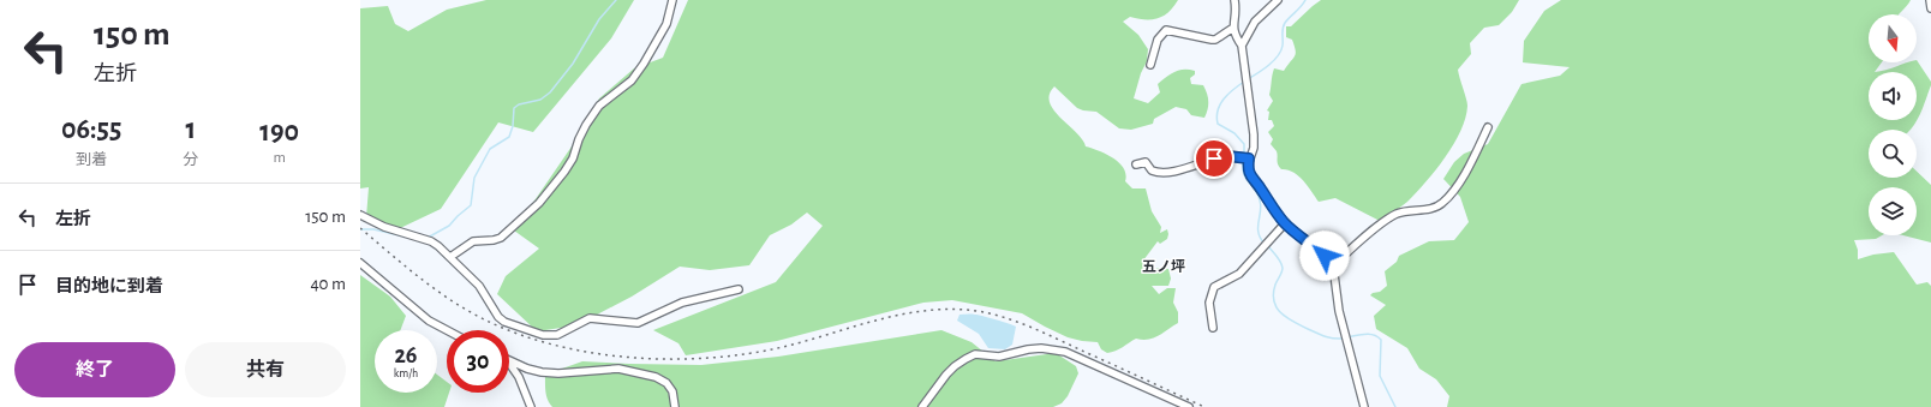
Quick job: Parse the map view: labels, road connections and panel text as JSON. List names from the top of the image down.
{
  "districts": ["五ノ坪"],
  "north": "bottom",
  "page": {
    "turn": ["150 m", "左折"],
    "eta": [
      "06:55",
      "到着",
      "1",
      "分",
      "190",
      "m"
    ],
    "list": [
      {
        "name": "左折",
        "value": "150 m"
      },
      {
        "name": "目的地に到着",
        "value": "40 m"
      }
    ],
    "speed": "26 km/h",
    "limit": "30",
    "buttons": ["終了", "共有"]
  }
}
